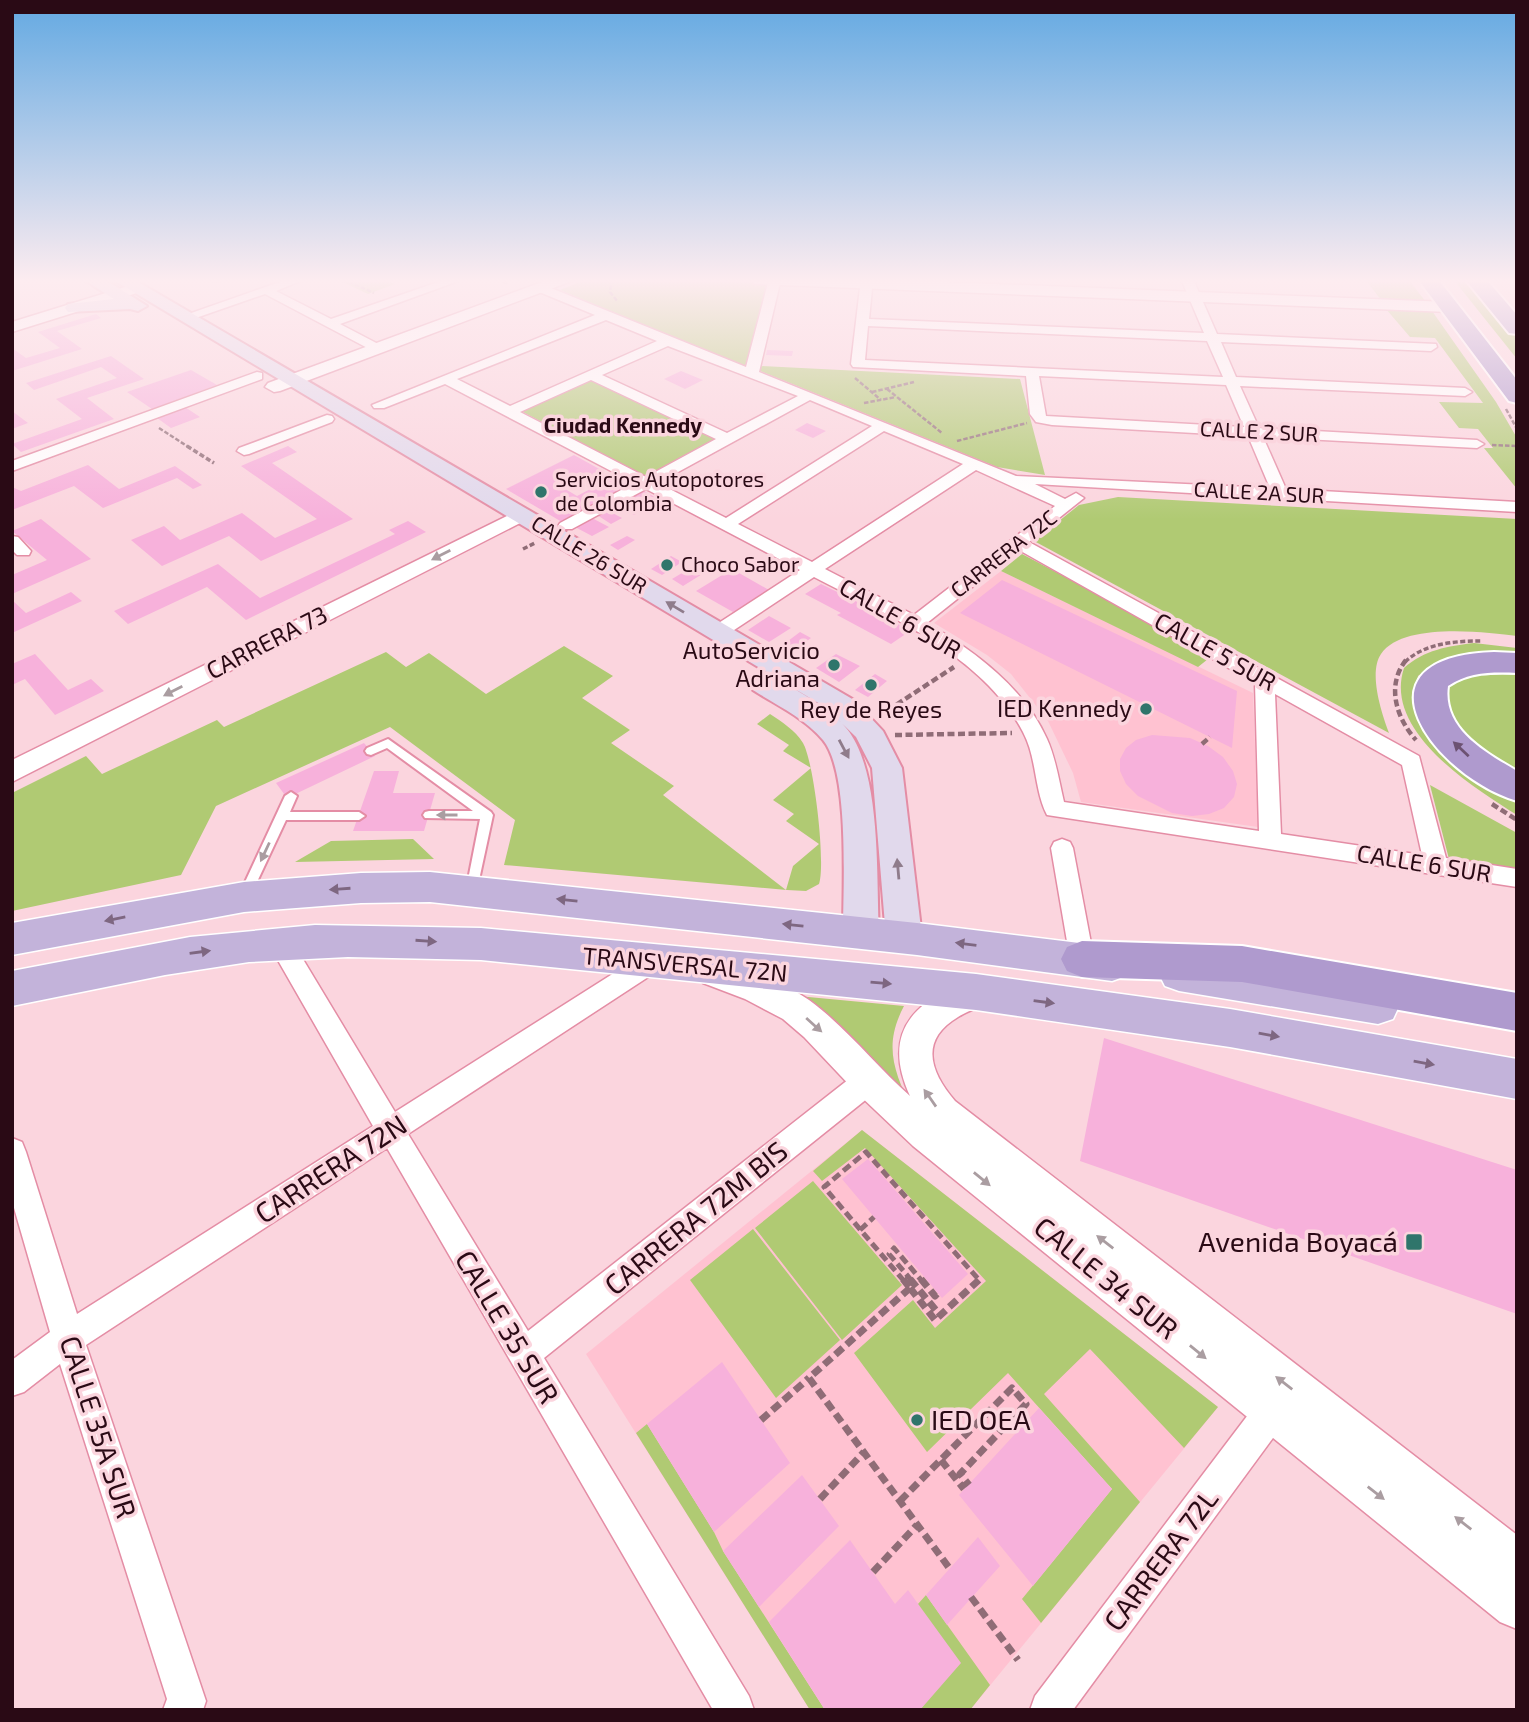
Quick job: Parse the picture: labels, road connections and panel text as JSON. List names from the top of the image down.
{
  "streets": {
    "main road": ["CALLE 26 SUR", "TRANSVERSAL 72N"],
    "street": [
      "CALLE 2 SUR",
      "CALLE 2A SUR",
      "CARRERA 72C",
      "CALLE 6 SUR",
      "CARRERA 73",
      "CALLE 5 SUR",
      "CARRERA 72N",
      "CARRERA 72M BIS",
      "CALLE 34 SUR",
      "CALLE 35 SUR",
      "CALLE 35A SUR",
      "CARRERA 72L"
    ]
  },
  "crossings": [
    ["CALLE 2A SUR", "CARRERA 72C"],
    ["CARRERA 72C", "CALLE 6 SUR"],
    ["CARRERA 72C", "CALLE 5 SUR"],
    ["CALLE 26 SUR", "CARRERA 73"],
    ["CALLE 26 SUR", "TRANSVERSAL 72N"],
    ["CALLE 6 SUR", "CALLE 5 SUR"],
    ["TRANSVERSAL 72N", "CARRERA 72N"],
    ["TRANSVERSAL 72N", "CALLE 34 SUR"],
    ["TRANSVERSAL 72N", "CALLE 35 SUR"],
    ["CARRERA 72N", "CALLE 34 SUR"],
    ["CARRERA 72N", "CALLE 35 SUR"],
    ["CARRERA 72N", "CALLE 35A SUR"],
    ["CARRERA 72M BIS", "CALLE 34 SUR"],
    ["CARRERA 72M BIS", "CALLE 35 SUR"],
    ["CALLE 34 SUR", "CARRERA 72L"]
  ],
  "districts": ["Ciudad Kennedy"],
  "places": {
    "other": [
      "Servicios Autopotores de Colombia",
      "Choco Sabor",
      "AutoServicio Adriana",
      "Rey de Reyes",
      "IED Kennedy",
      "IED OEA"
    ],
    "transit": ["Avenida Boyacá"]
  }
}
